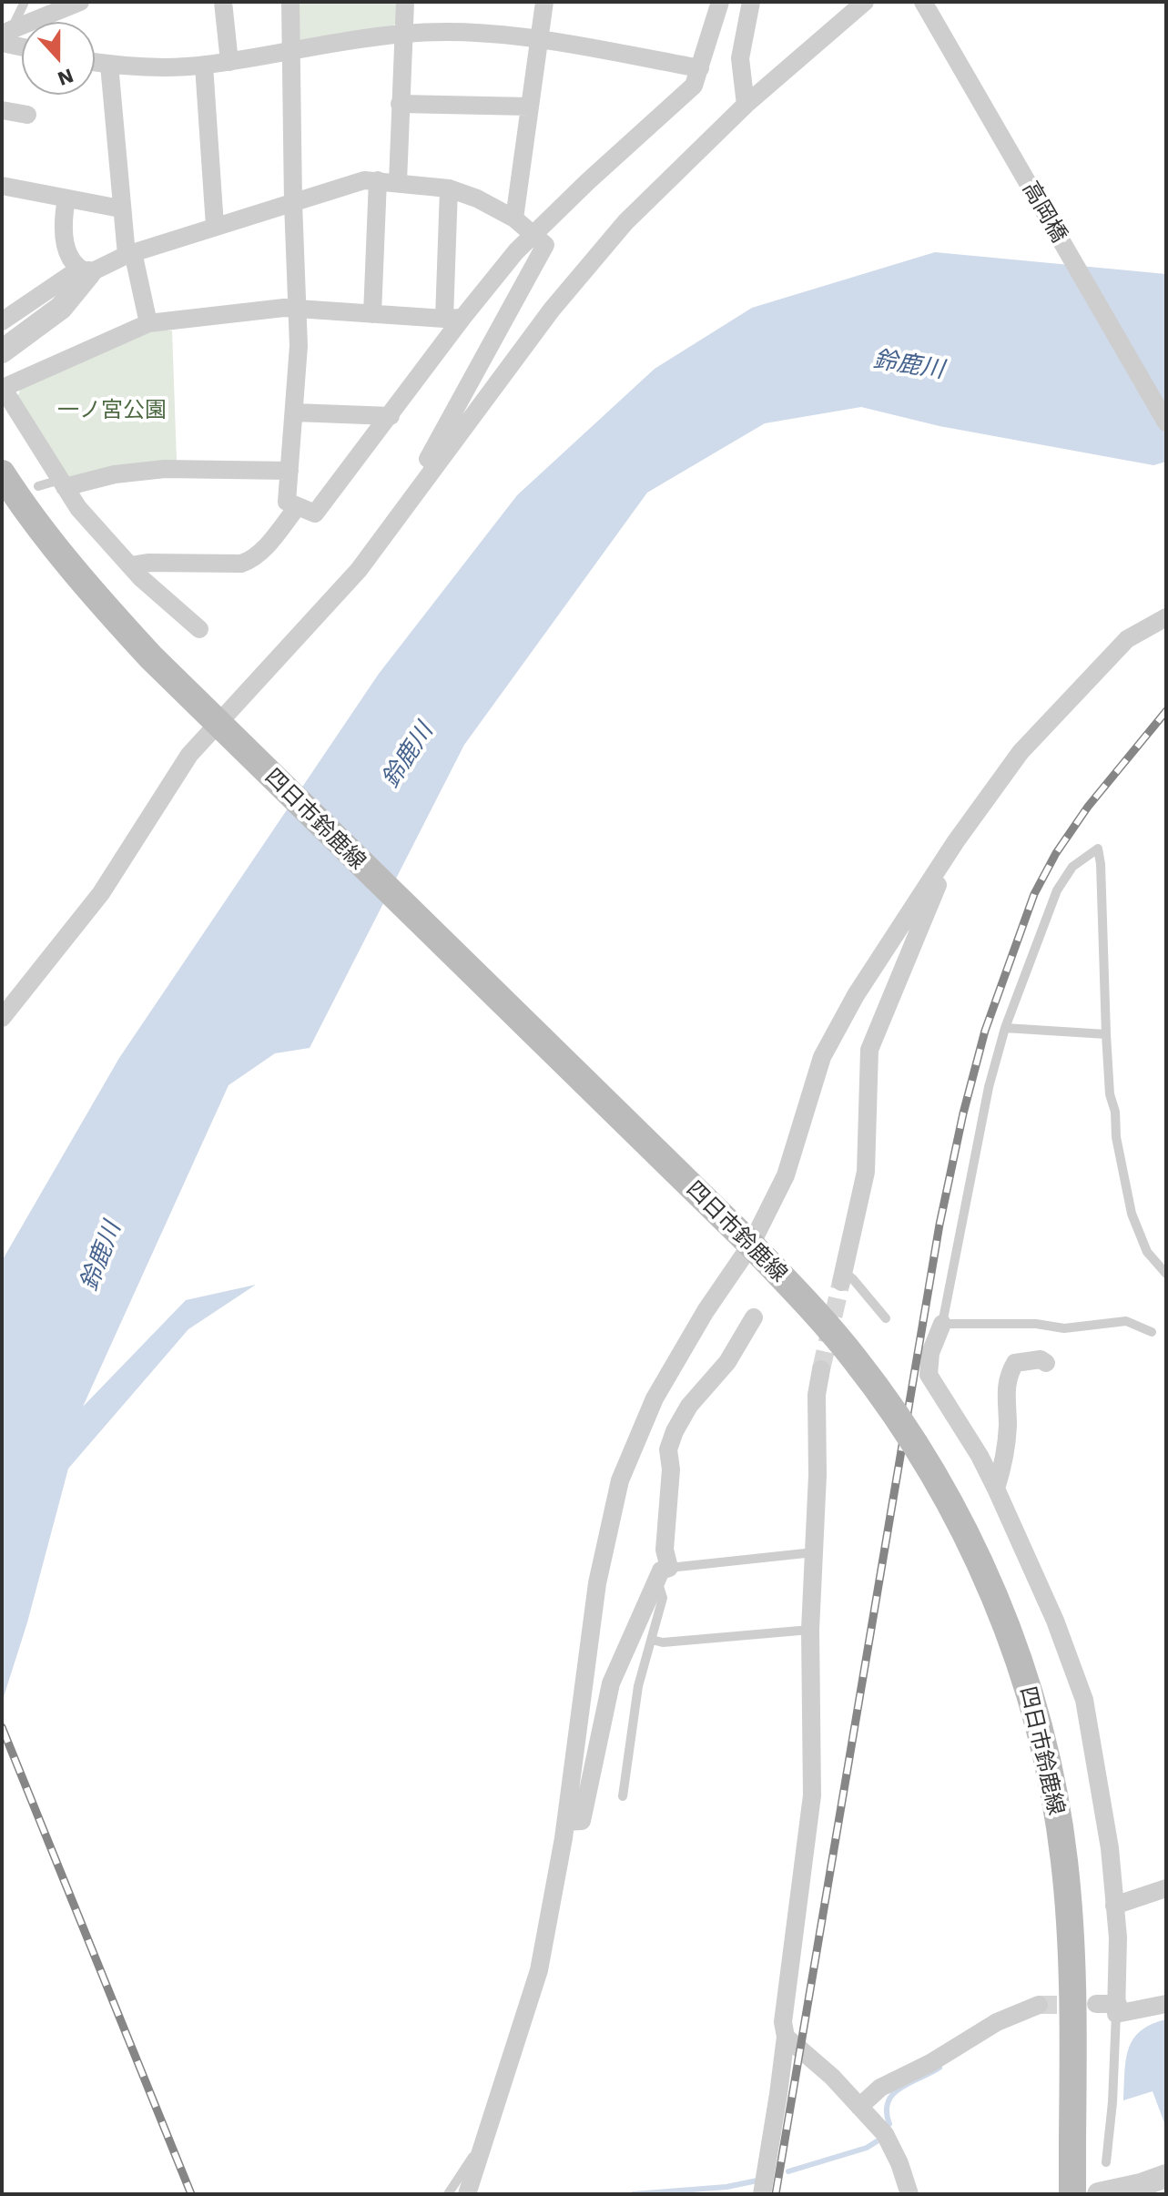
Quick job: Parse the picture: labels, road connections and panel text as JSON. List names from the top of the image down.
{
  "streets": {
    "main road": ["四日市鈴鹿線"],
    "street": ["高岡橋"]
  },
  "water": ["鈴鹿川"],
  "parks": ["一ノ宮公園"],
  "north": "bottom"
}
